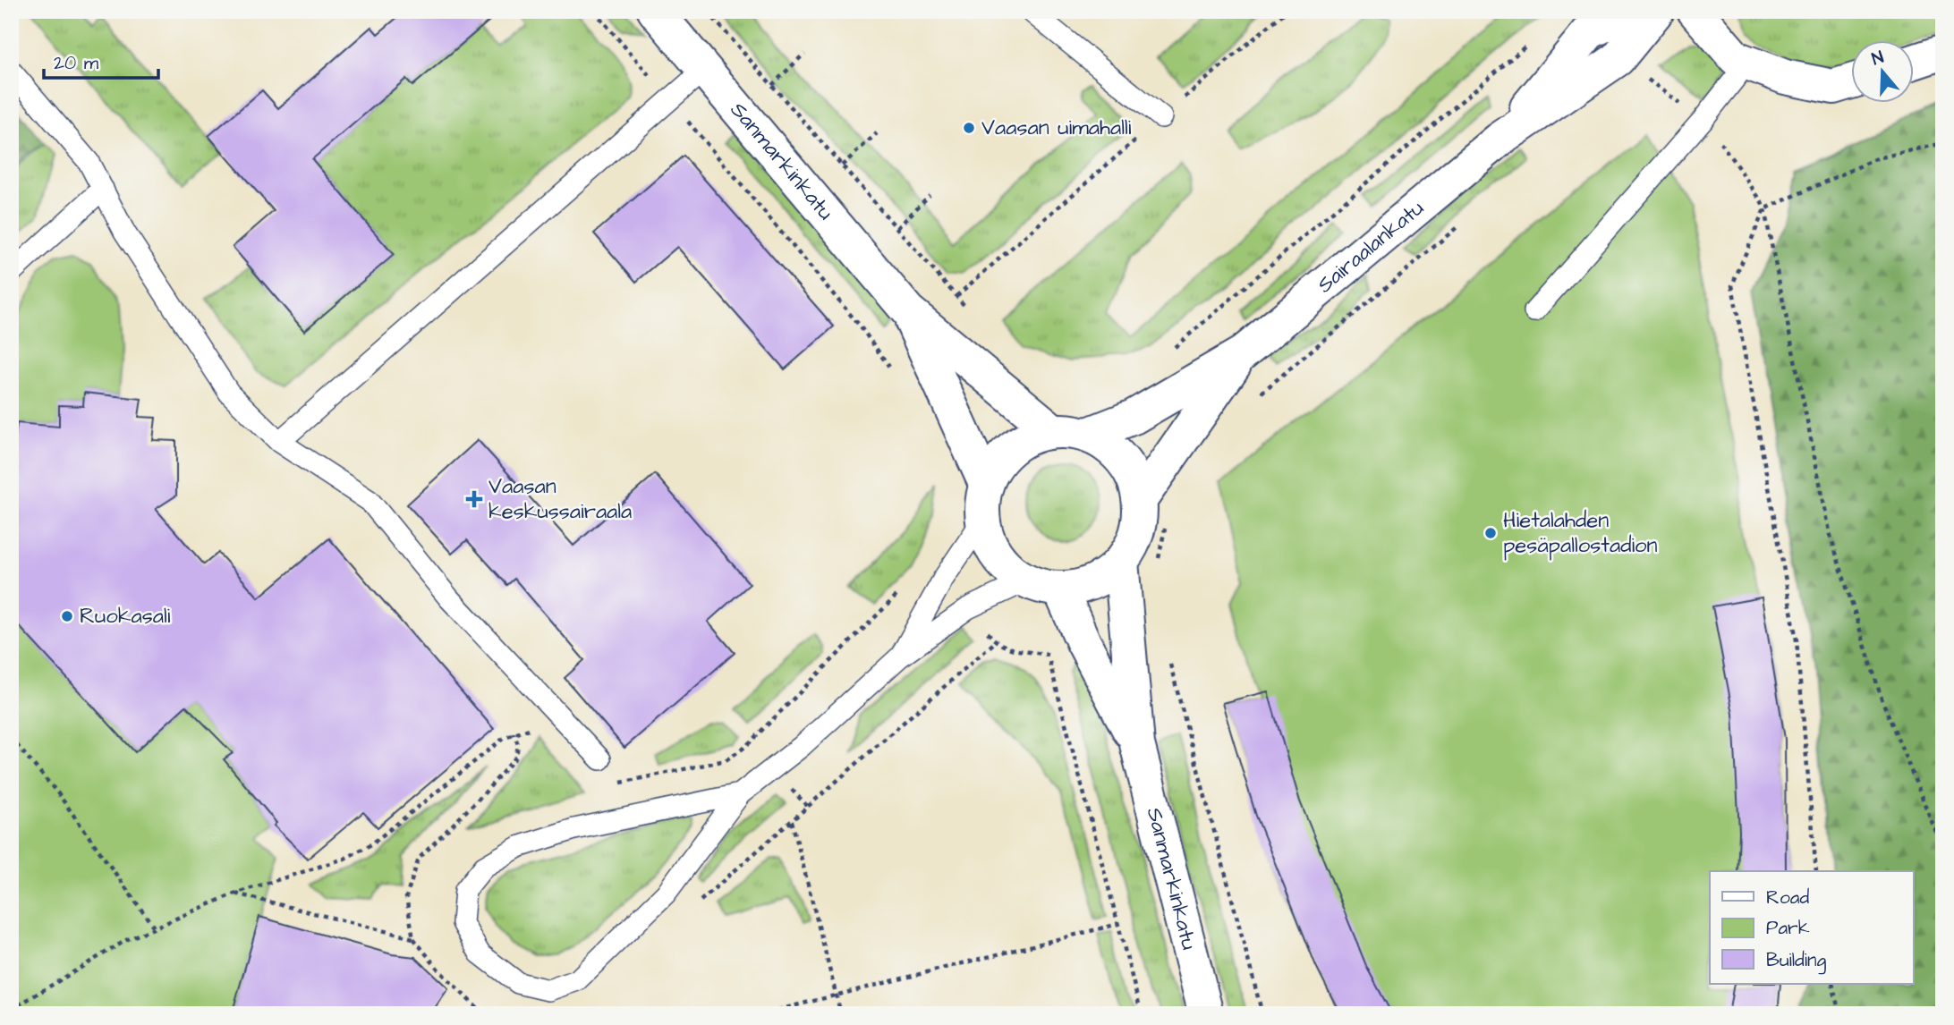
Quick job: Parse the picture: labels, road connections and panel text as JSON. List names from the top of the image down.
{
  "streets": {
    "street": ["Sanmarkinkatu", "Sairaalankatu"]
  },
  "crossings": [
    ["Sanmarkinkatu", "Sairaalankatu"]
  ],
  "places": {
    "other": ["Vaasan uimahalli", "Hietalahden pesäpallostadion", "Ruokasali"],
    "health": ["Vaasan keskussairaala"]
  },
  "legend": ["Road", "Park", "Building"],
  "scale_bar": "20 m",
  "north": "top"
}
